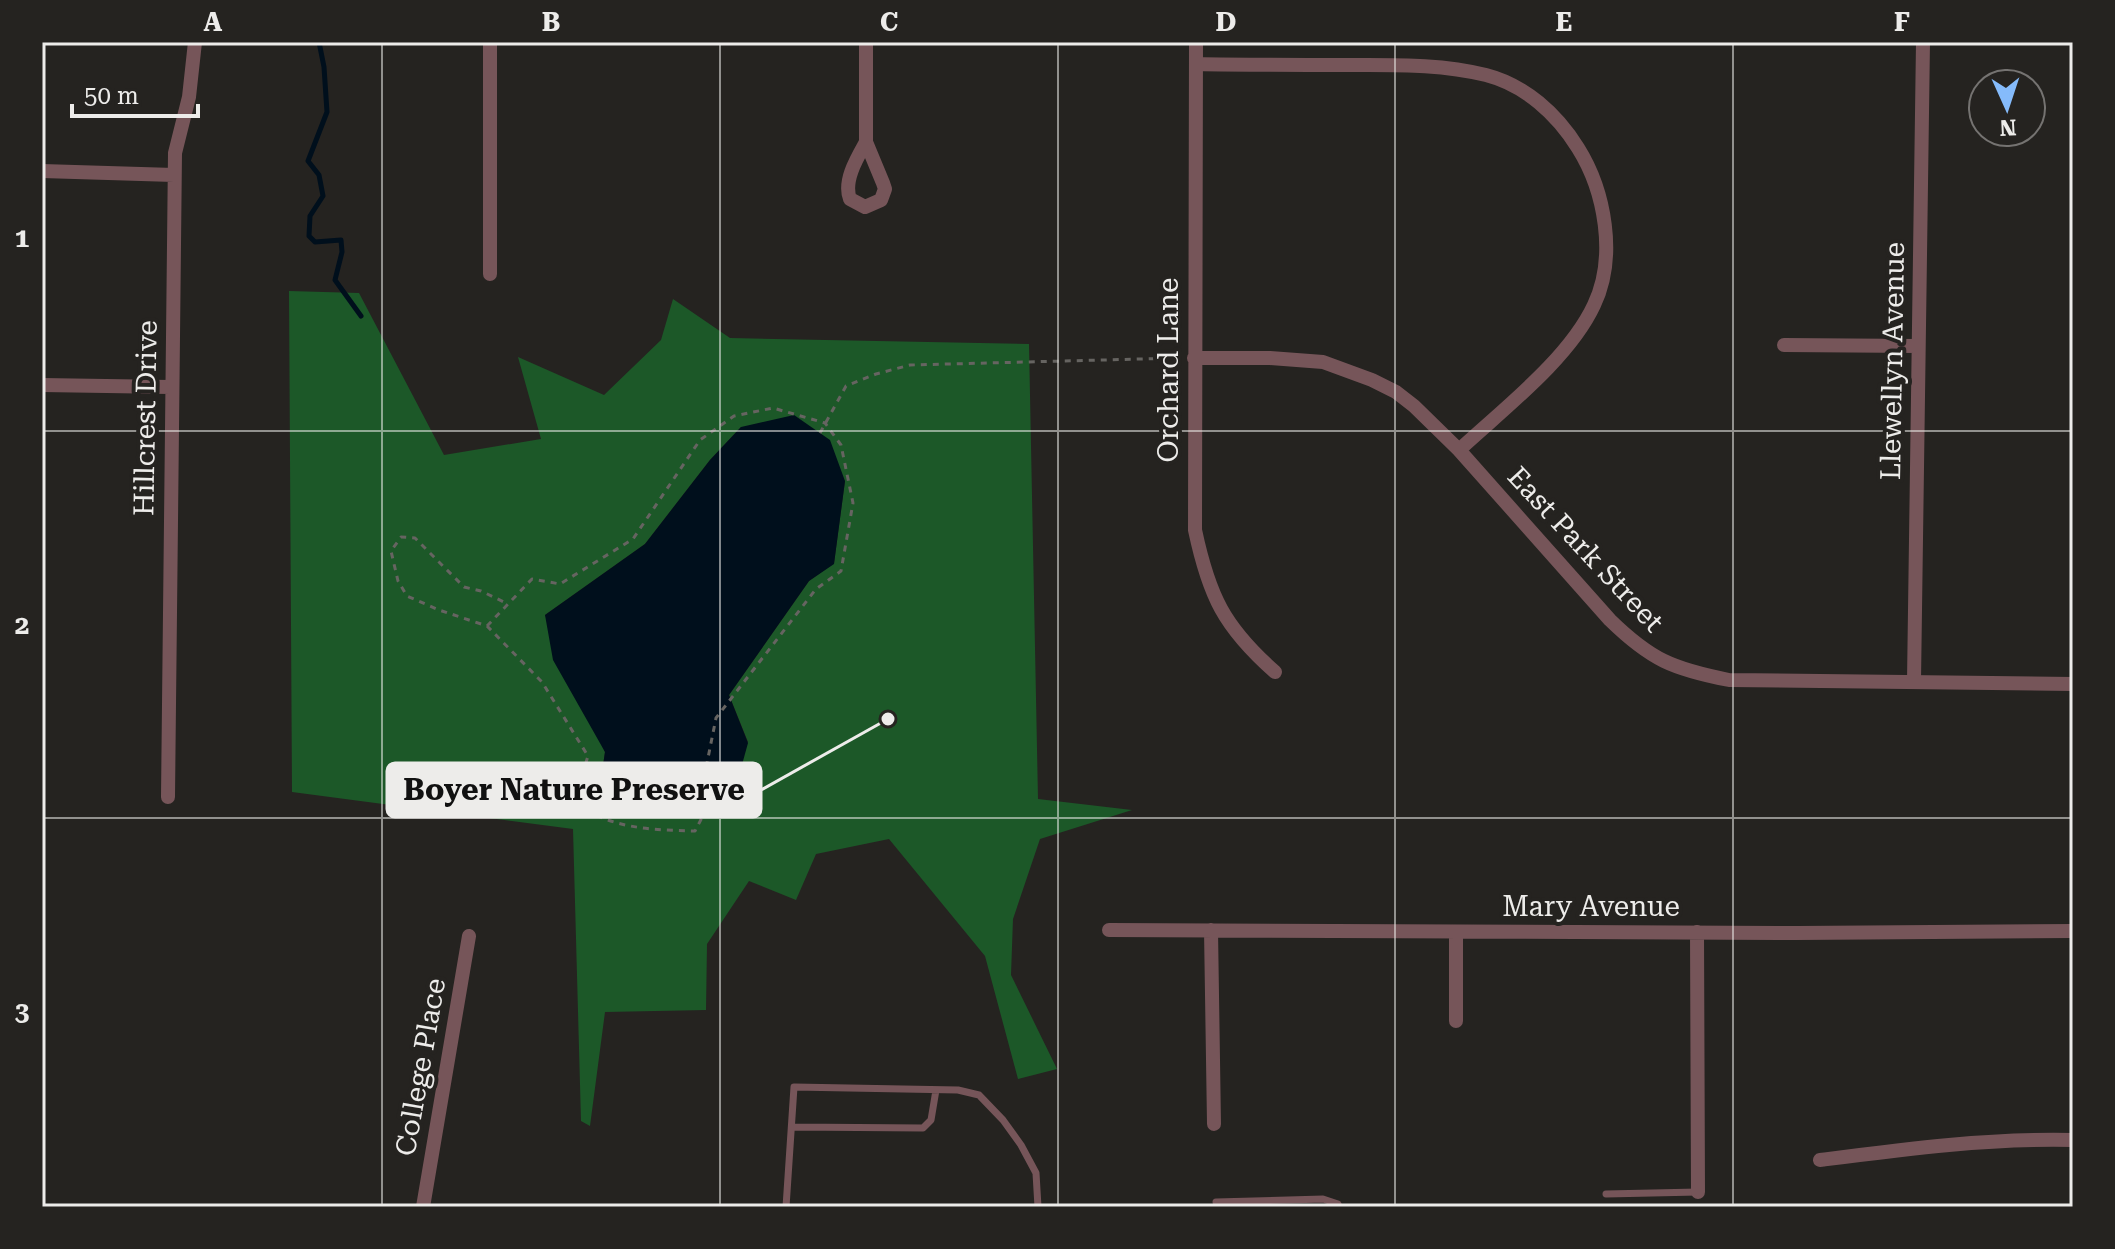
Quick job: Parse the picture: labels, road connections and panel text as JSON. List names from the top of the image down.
{
  "streets": {
    "street": [
      "Llewellyn Avenue",
      "Orchard Lane",
      "Hillcrest Drive",
      "East Park Street",
      "Mary Avenue",
      "College Place"
    ]
  },
  "crossings": [
    ["Llewellyn Avenue", "East Park Street"],
    ["Orchard Lane", "East Park Street"]
  ],
  "places": ["Boyer Nature Preserve"],
  "scale_bar": "50 m",
  "north": "bottom",
  "grid": {
    "columns": [
      "A",
      "B",
      "C",
      "D",
      "E",
      "F"
    ],
    "rows": ["1", "2", "3"]
  }
}
